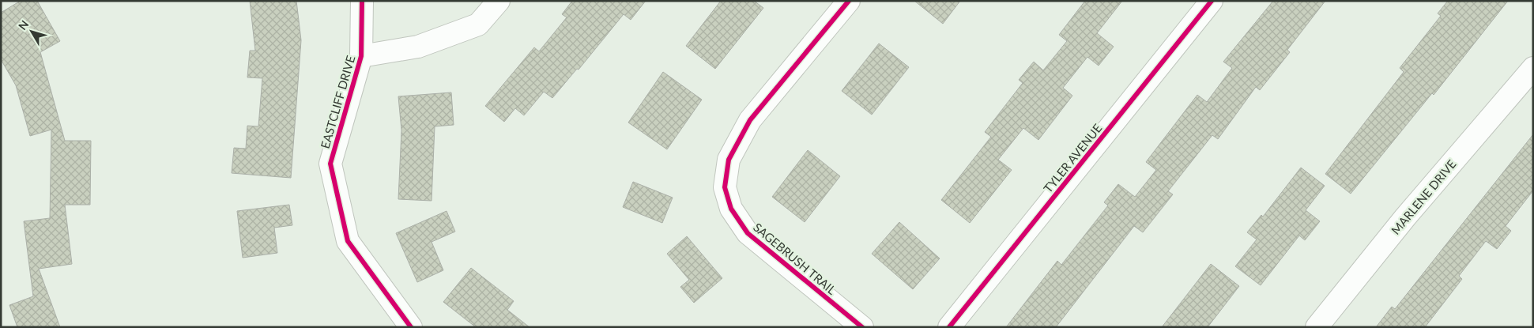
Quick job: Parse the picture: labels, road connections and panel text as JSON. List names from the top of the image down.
{
  "streets": {
    "street": [
      "EASTCLIFF DRIVE",
      "TYLER AVENUE",
      "MARLENE DRIVE",
      "SAGEBRUSH TRAIL"
    ]
  },
  "north": "top left"
}
